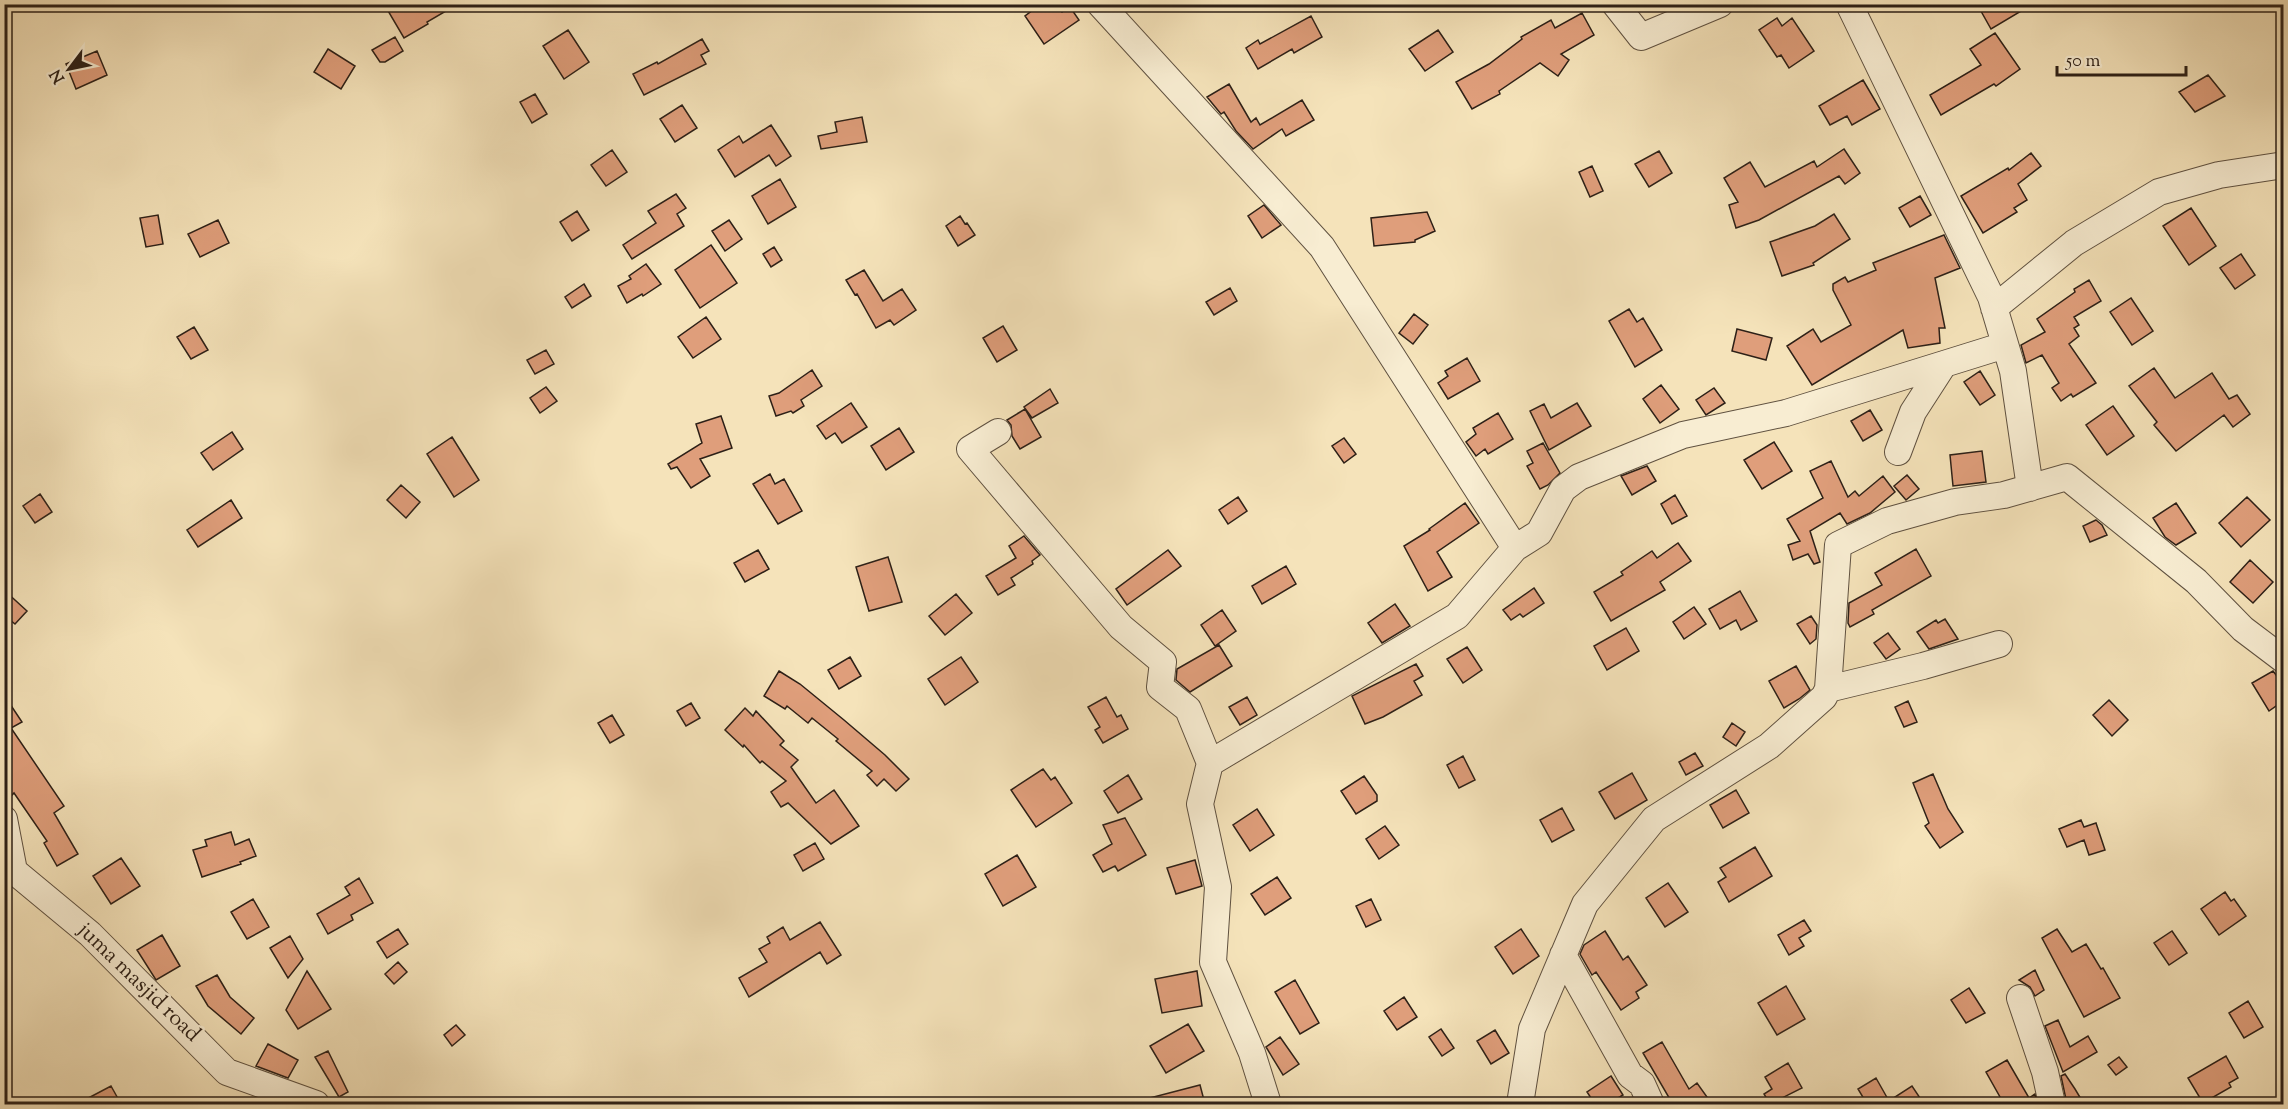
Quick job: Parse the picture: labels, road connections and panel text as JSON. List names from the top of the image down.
{
  "streets": {
    "street": ["juma masjid road"]
  },
  "scale_bar": "50 m",
  "north": "bottom left"
}
